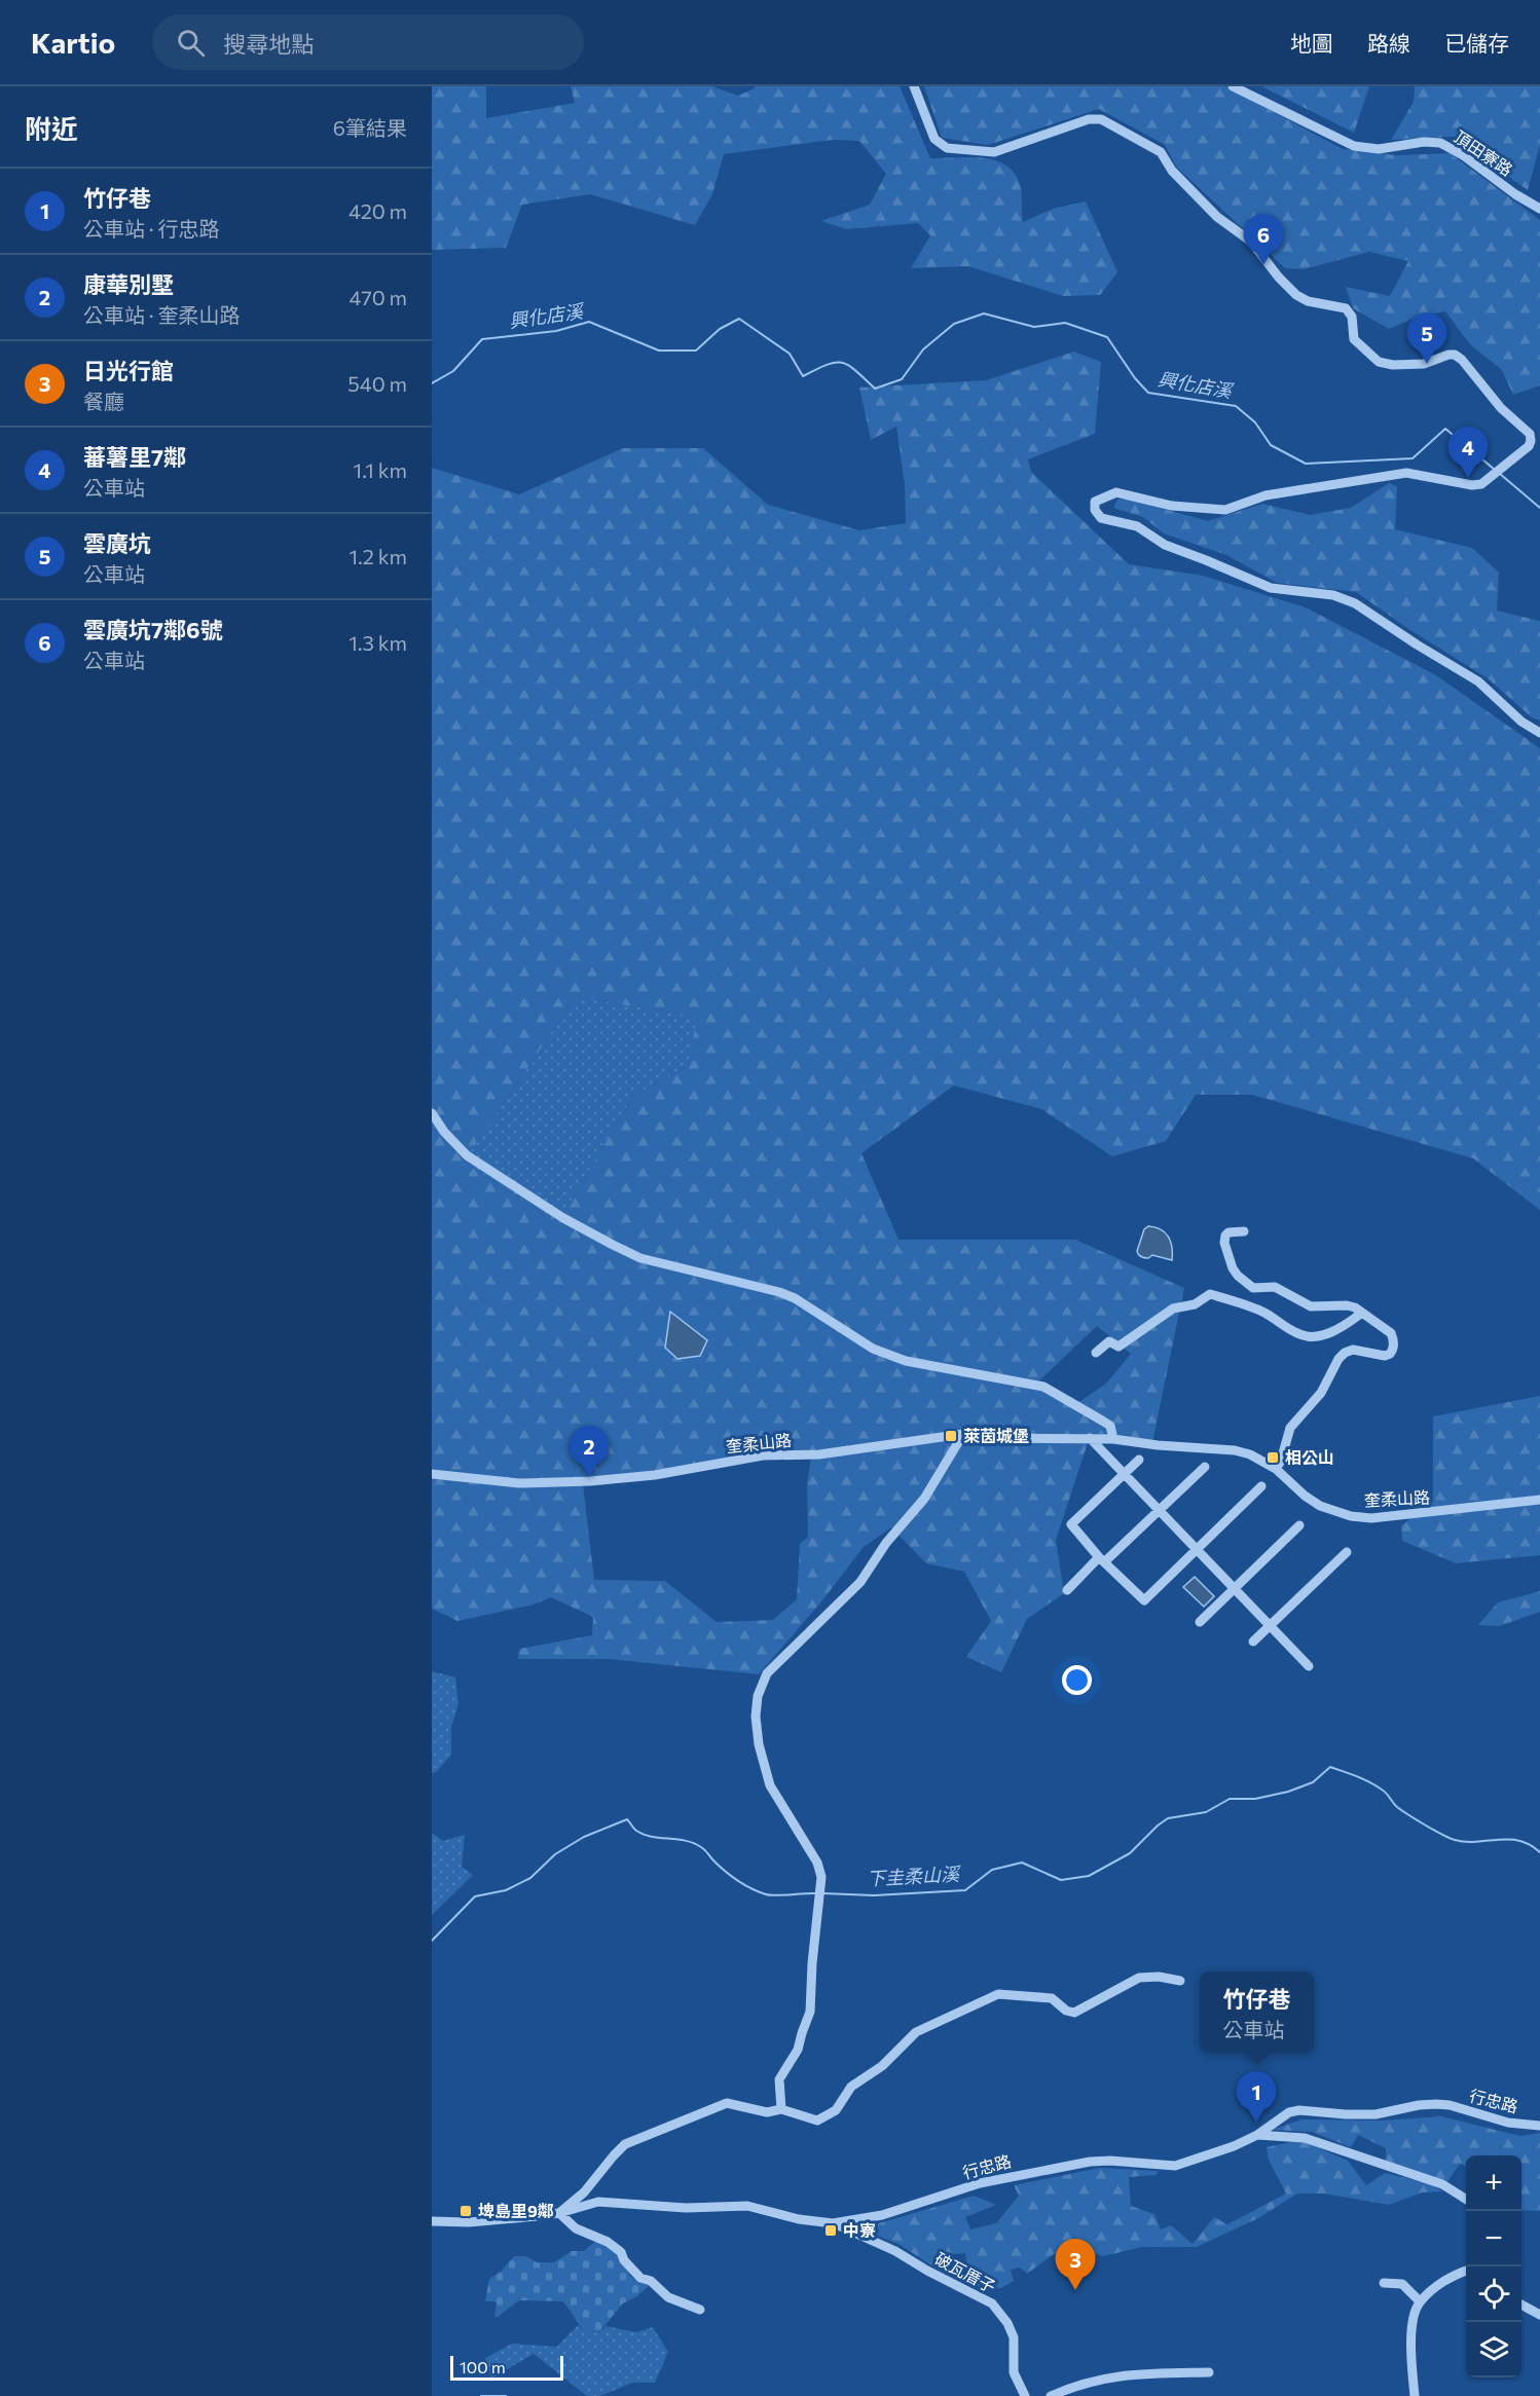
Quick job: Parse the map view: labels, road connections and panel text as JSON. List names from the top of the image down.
{
  "streets": {
    "street": [
      "頂田寮路",
      "奎柔山路",
      "行忠路",
      "破瓦厝子"
    ]
  },
  "crossings": [
    ["行忠路", "破瓦厝子"]
  ],
  "water": ["興化店溪", "下圭柔山溪"],
  "places": {
    "transit": [
      "萊茵城堡",
      "相公山",
      "埤島里9鄰",
      "中寮"
    ]
  },
  "scale_bar": "100 m",
  "page": {
    "header": "Kartio",
    "search": "搜尋地點",
    "nav": ["地圖", "路線", "已儲存"],
    "heading": ["附近", "6筆結果"],
    "list": [
      {
        "mark": "1",
        "name": "竹仔巷",
        "note": "公車站 · 行忠路",
        "value": "420 m"
      },
      {
        "mark": "2",
        "name": "康華別墅",
        "note": "公車站 · 奎柔山路",
        "value": "470 m"
      },
      {
        "mark": "3",
        "name": "日光行館",
        "note": "餐廳",
        "value": "540 m"
      },
      {
        "mark": "4",
        "name": "蕃薯里7鄰",
        "note": "公車站",
        "value": "1.1 km"
      },
      {
        "mark": "5",
        "name": "雲廣坑",
        "note": "公車站",
        "value": "1.2 km"
      },
      {
        "mark": "6",
        "name": "雲廣坑7鄰6號",
        "note": "公車站",
        "value": "1.3 km"
      }
    ],
    "pins": [
      "6",
      "5",
      "4",
      "2",
      "1",
      "3"
    ],
    "popup": ["竹仔巷", "公車站"],
    "map_buttons": ["+", "−"],
    "scale": "100 m"
  }
}
